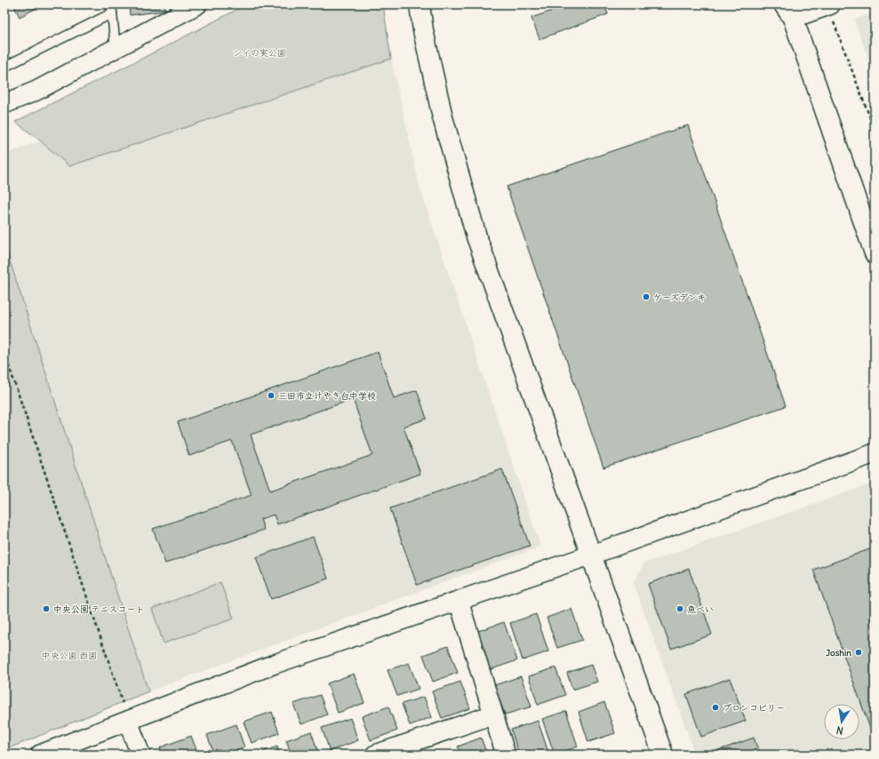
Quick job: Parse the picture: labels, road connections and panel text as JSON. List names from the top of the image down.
{
  "parks": ["シイの実公園", "中央公園 西園"],
  "places": [
    "ケーズデンキ",
    "三田市立けやき台中学校",
    "中央公園 テニスコート",
    "魚べい",
    "Joshin",
    "ブロンコビリー"
  ],
  "north": "bottom"
}
